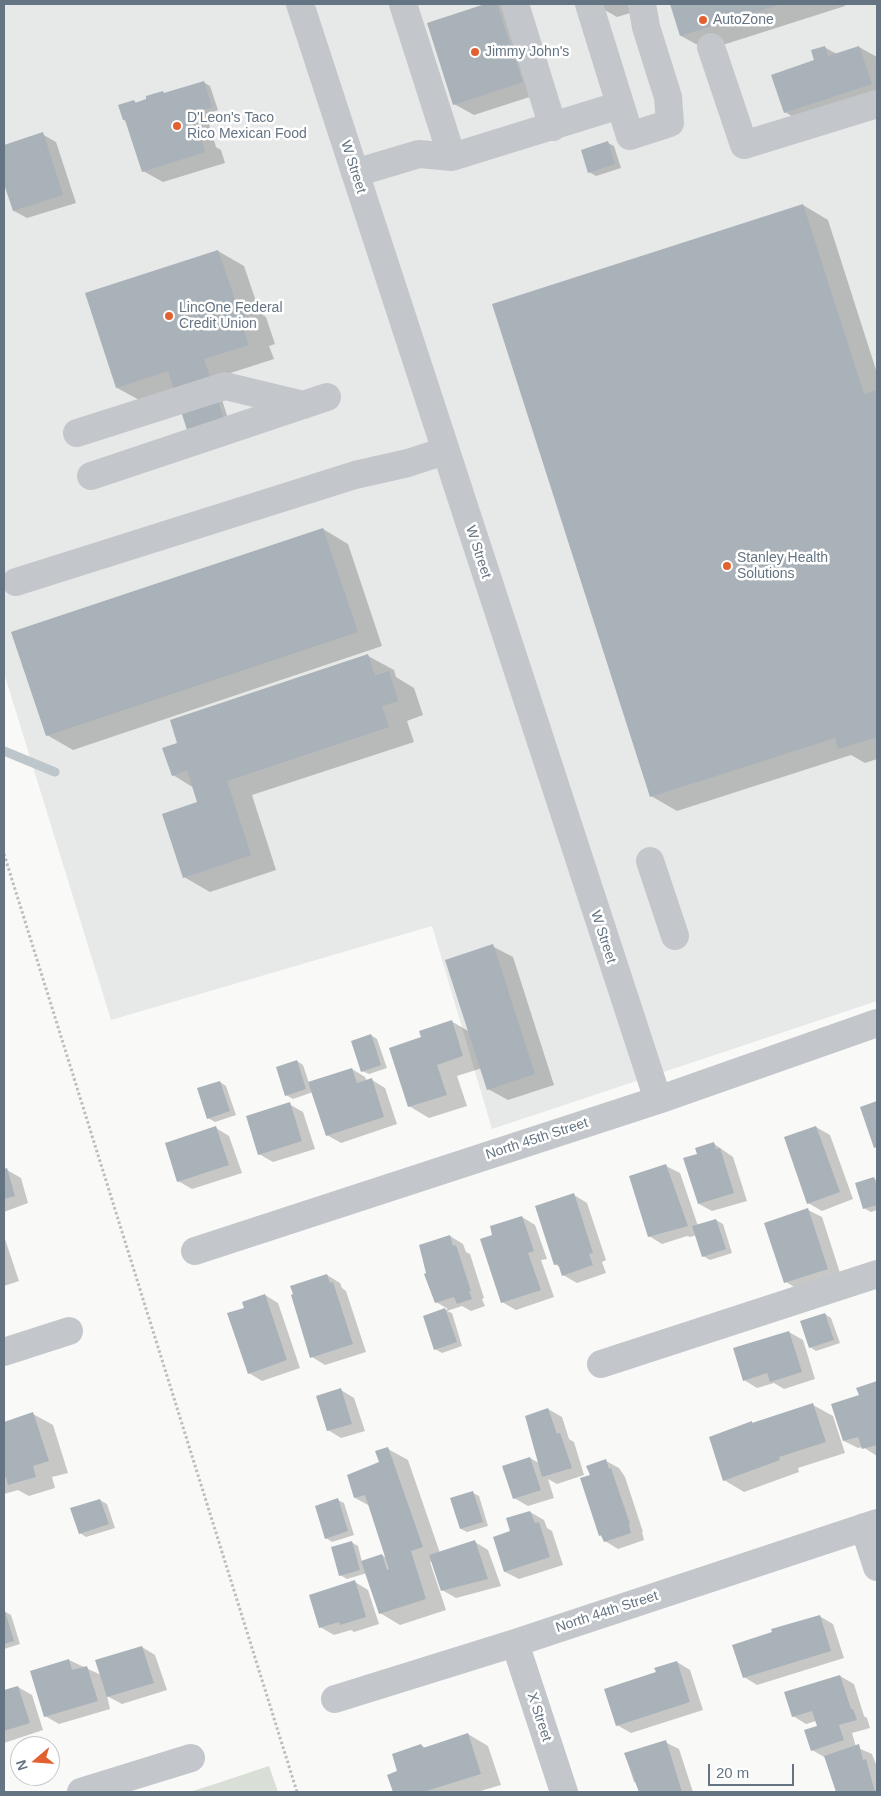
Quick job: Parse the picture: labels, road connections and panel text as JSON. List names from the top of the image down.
{
  "streets": {
    "street": [
      "W Street",
      "North 45th Street",
      "North 44th Street",
      "X Street"
    ]
  },
  "crossings": [
    ["W Street", "North 45th Street"],
    ["North 44th Street", "X Street"]
  ],
  "places": [
    "AutoZone",
    "Jimmy John's",
    "D'Leon's Taco Rico Mexican Food",
    "LincOne Federal Credit Union",
    "Stanley Health Solutions"
  ],
  "scale_bar": "20 m",
  "north": "left"
}
